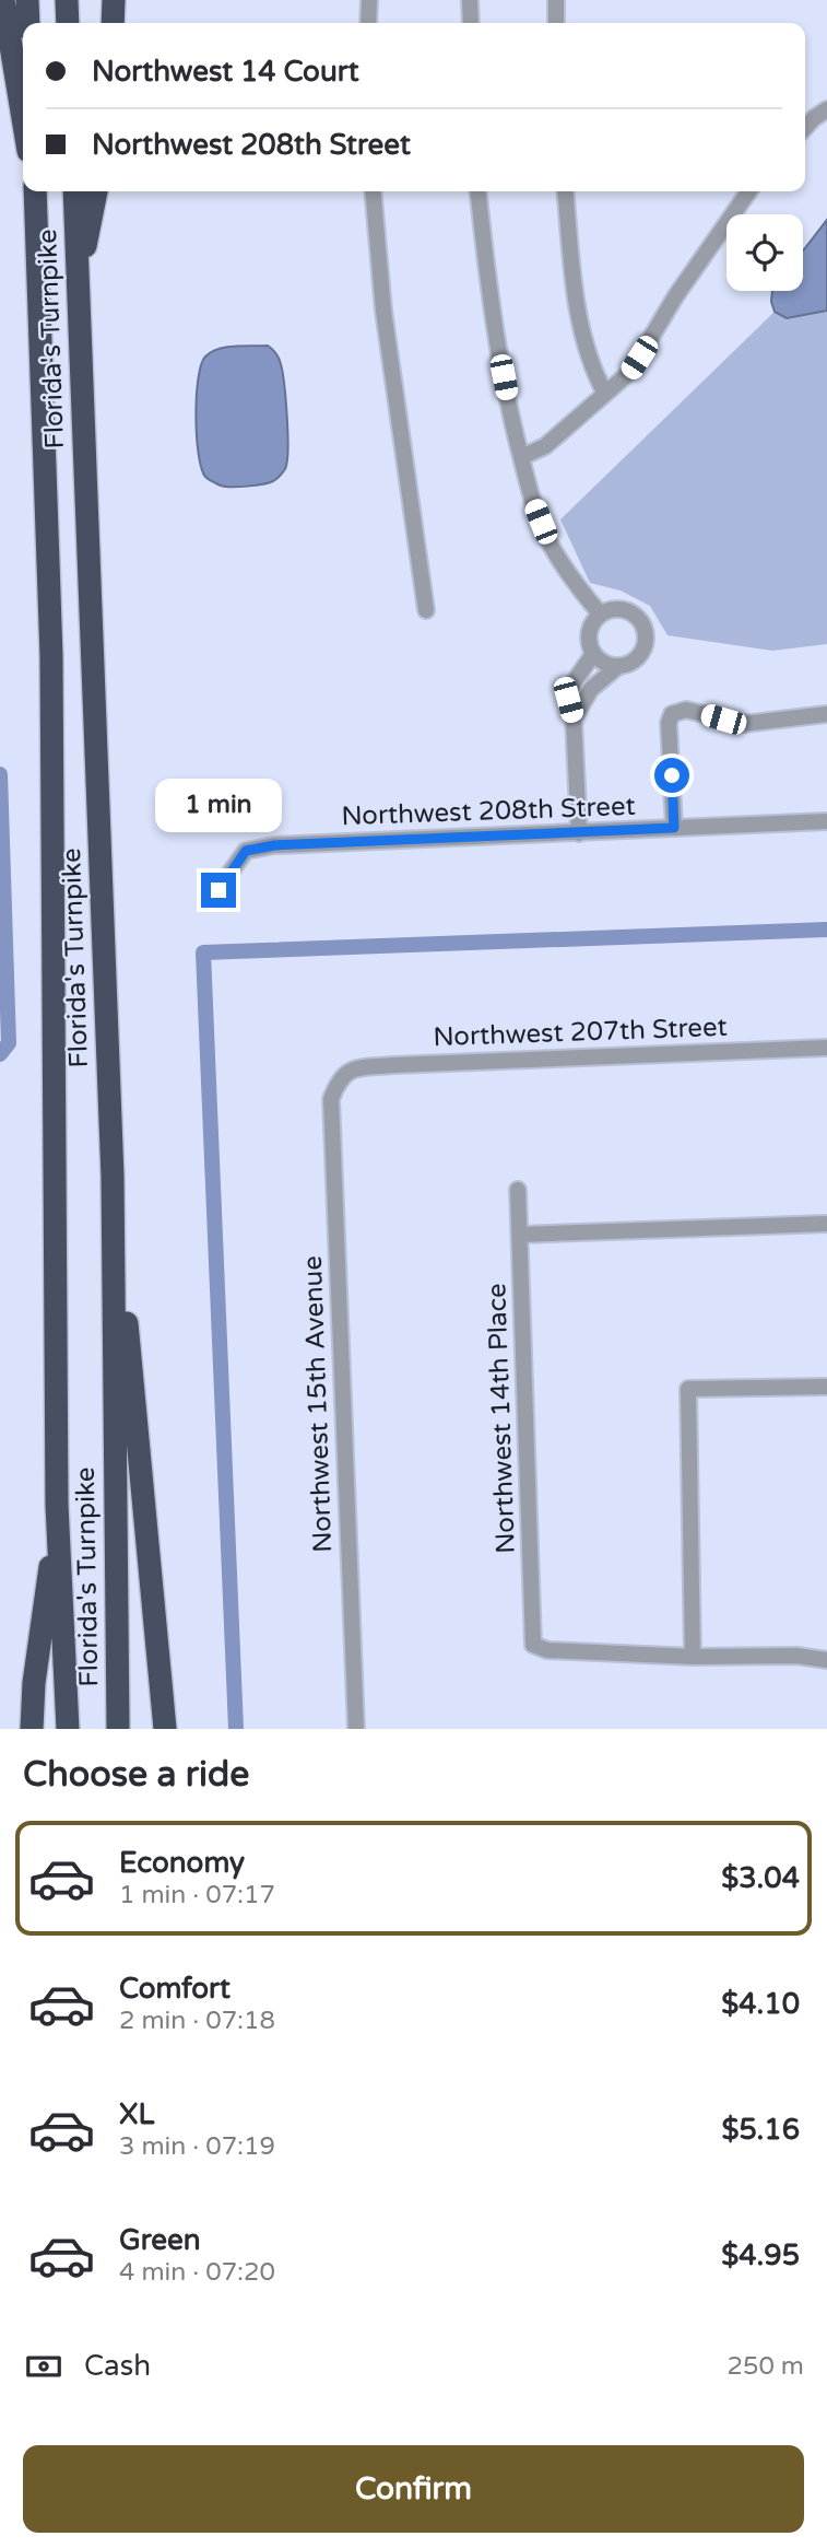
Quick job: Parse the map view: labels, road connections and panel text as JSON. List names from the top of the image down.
{
  "streets": {
    "highway": ["Florida's Turnpike"],
    "street": [
      "Northwest 208th Street",
      "Northwest 207th Street",
      "Northwest 15th Avenue",
      "Northwest 14th Place"
    ]
  },
  "crossings": [
    ["Northwest 207th Street", "Northwest 15th Avenue"]
  ],
  "page": {
    "banner": ["Northwest 14 Court", "Northwest 208th Street"],
    "bubble": "1 min",
    "heading": "Choose a ride",
    "list": [
      {
        "name": "Economy",
        "note": "1 min · 07:17",
        "value": "$3.04"
      },
      {
        "name": "Comfort",
        "note": "2 min · 07:18",
        "value": "$4.10"
      },
      {
        "name": "XL",
        "note": "3 min · 07:19",
        "value": "$5.16"
      },
      {
        "name": "Green",
        "note": "4 min · 07:20",
        "value": "$4.95"
      }
    ],
    "pay": ["Cash", "250 m"],
    "buttons": "Confirm"
  }
}
